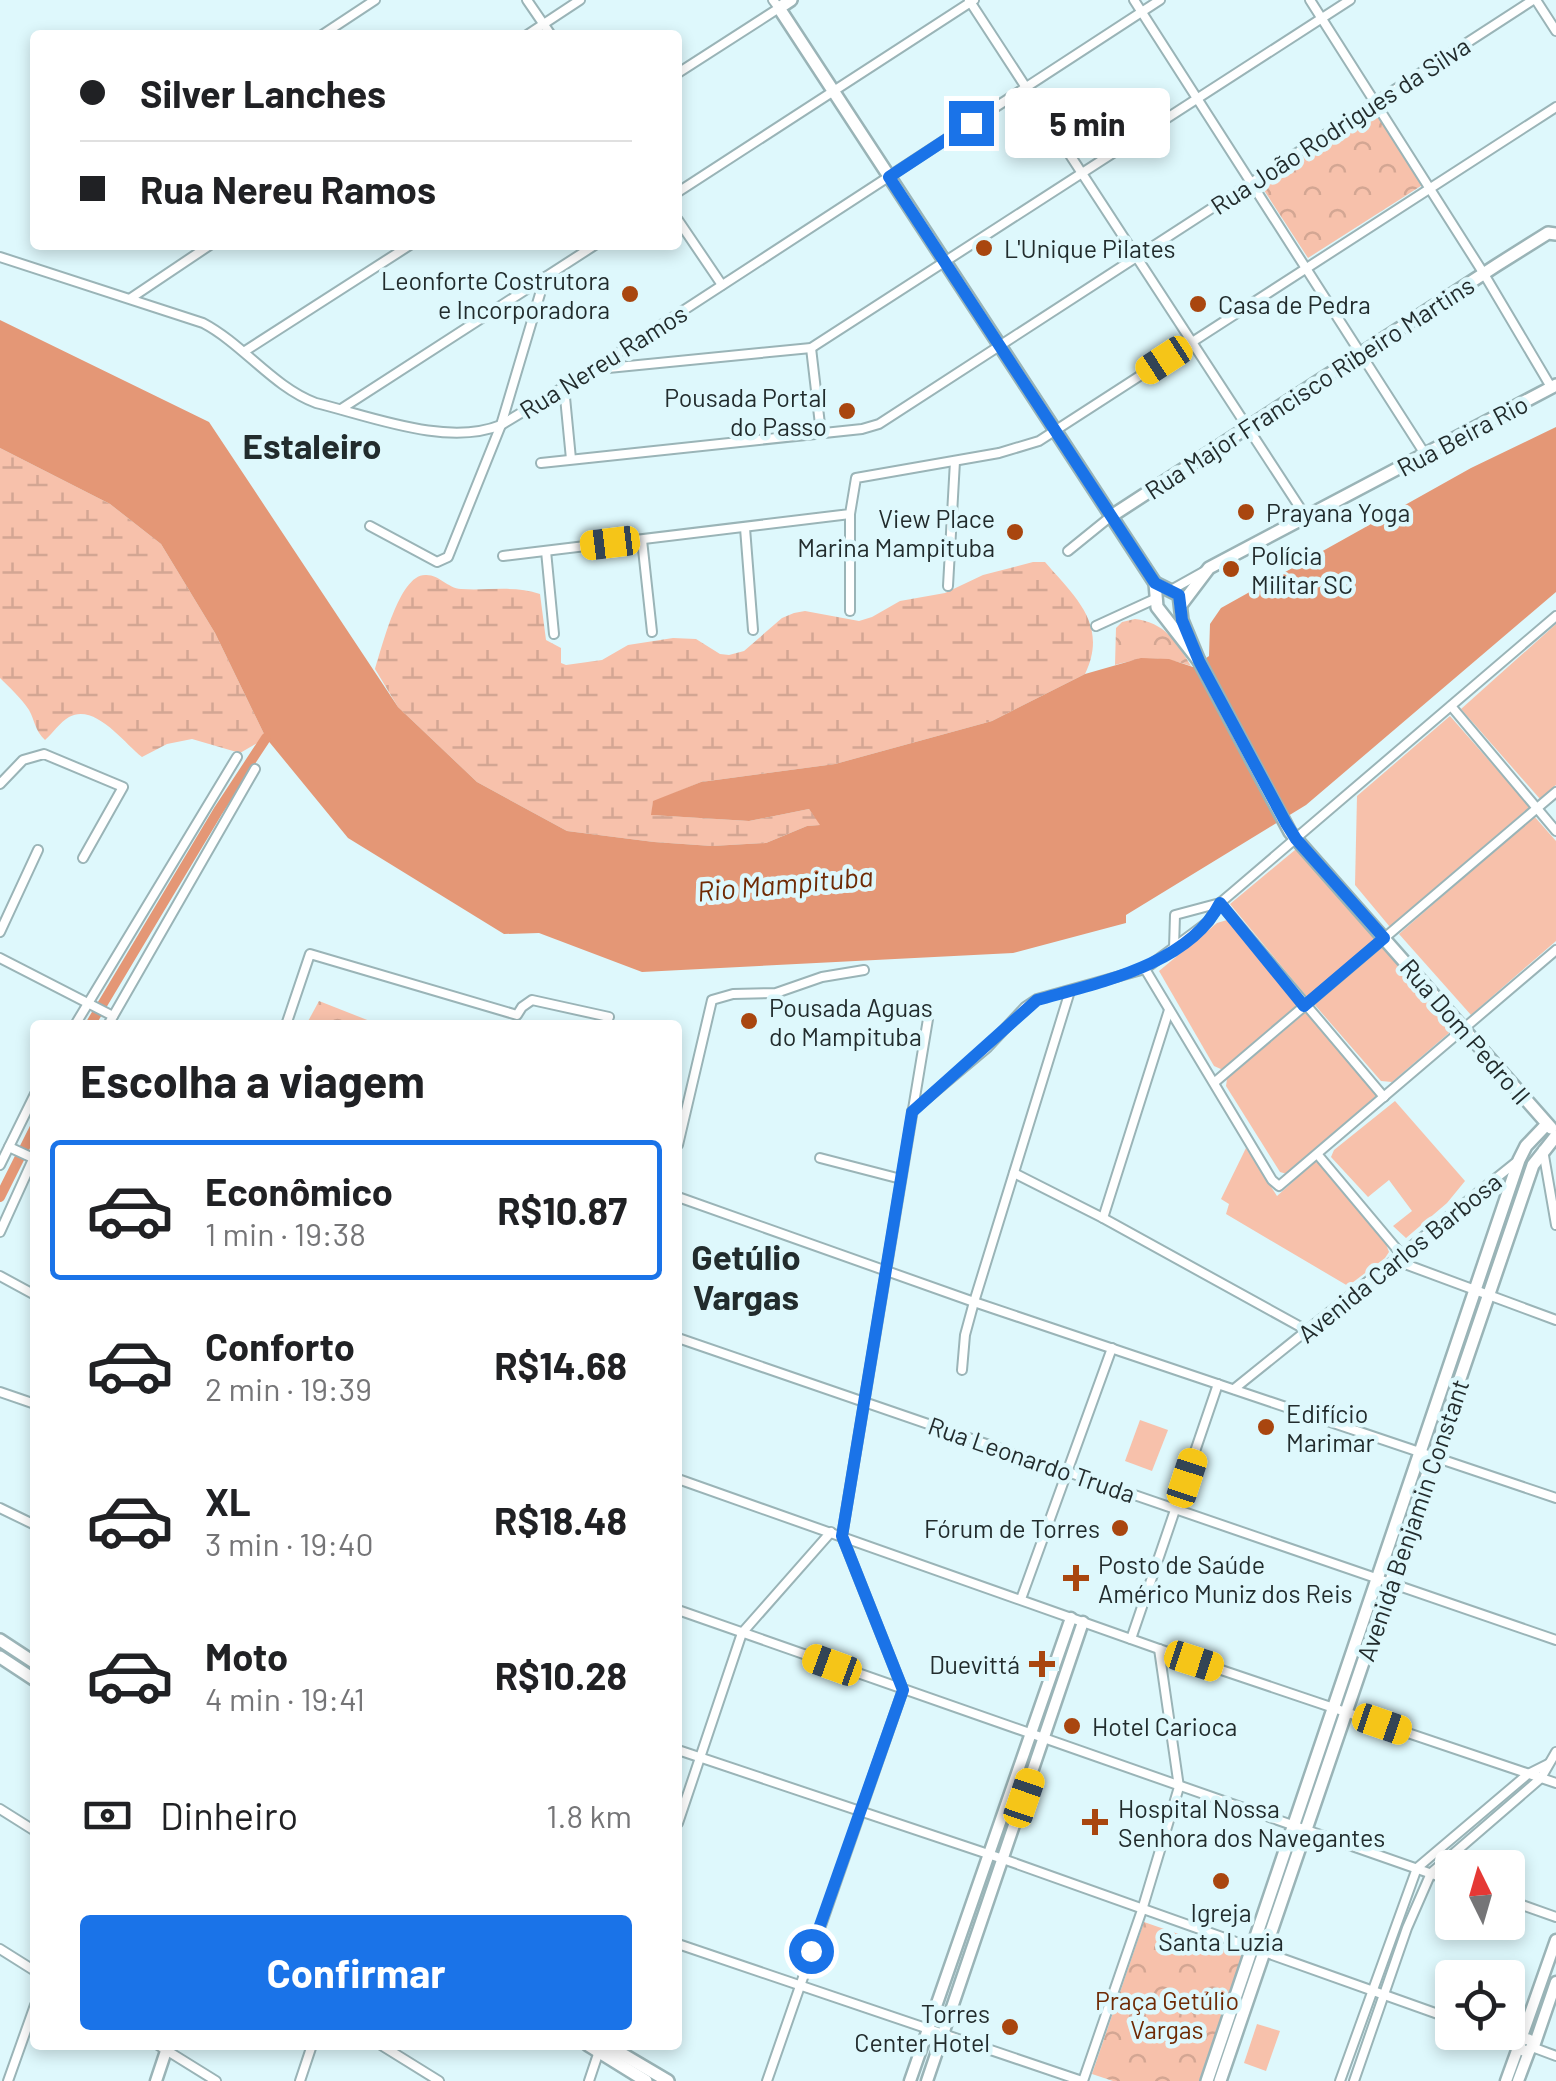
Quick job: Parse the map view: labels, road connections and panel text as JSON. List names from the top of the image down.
{
  "streets": {
    "main road": [
      "Rua Major Francisco Ribeiro Martins",
      "Rua Beira Rio",
      "Rua Dom Pedro II",
      "Avenida Carlos Barbosa",
      "Avenida Benjamin Constant"
    ],
    "street": ["Rua João Rodrigues da Silva", "Rua Nereu Ramos", "Rua Leonardo Truda"]
  },
  "crossings": [
    ["Rua Dom Pedro II", "Avenida Carlos Barbosa"],
    ["Rua Dom Pedro II", "Avenida Benjamin Constant"],
    ["Avenida Carlos Barbosa", "Avenida Benjamin Constant"],
    ["Rua Leonardo Truda", "Avenida Benjamin Constant"]
  ],
  "districts": ["Estaleiro", "Getúlio Vargas"],
  "water": ["Rio Mampituba"],
  "parks": ["Praça Getúlio Vargas"],
  "places": {
    "other": [
      "L'Unique Pilates",
      "Leonforte Costrutora e Incorporadora",
      "Casa de Pedra",
      "Pousada Portal do Passo",
      "Prayana Yoga",
      "View Place Marina Mampituba",
      "Polícia Militar SC",
      "Pousada Aguas do Mampituba",
      "Edifício Marimar",
      "Fórum de Torres",
      "Hotel Carioca",
      "Igreja Santa Luzia",
      "Torres Center Hotel"
    ],
    "health": ["Posto de Saúde Américo Muniz dos Reis", "Duevittá", "Hospital Nossa Senhora dos Navegantes"]
  },
  "north": "top",
  "page": {
    "banner": ["Silver Lanches", "Rua Nereu Ramos"],
    "bubble": "5 min",
    "heading": "Escolha a viagem",
    "list": [
      {
        "name": "Econômico",
        "note": "1 min · 19:38",
        "value": "R$10.87"
      },
      {
        "name": "Conforto",
        "note": "2 min · 19:39",
        "value": "R$14.68"
      },
      {
        "name": "XL",
        "note": "3 min · 19:40",
        "value": "R$18.48"
      },
      {
        "name": "Moto",
        "note": "4 min · 19:41",
        "value": "R$10.28"
      }
    ],
    "pay": ["Dinheiro", "1.8 km"],
    "buttons": "Confirmar"
  }
}
